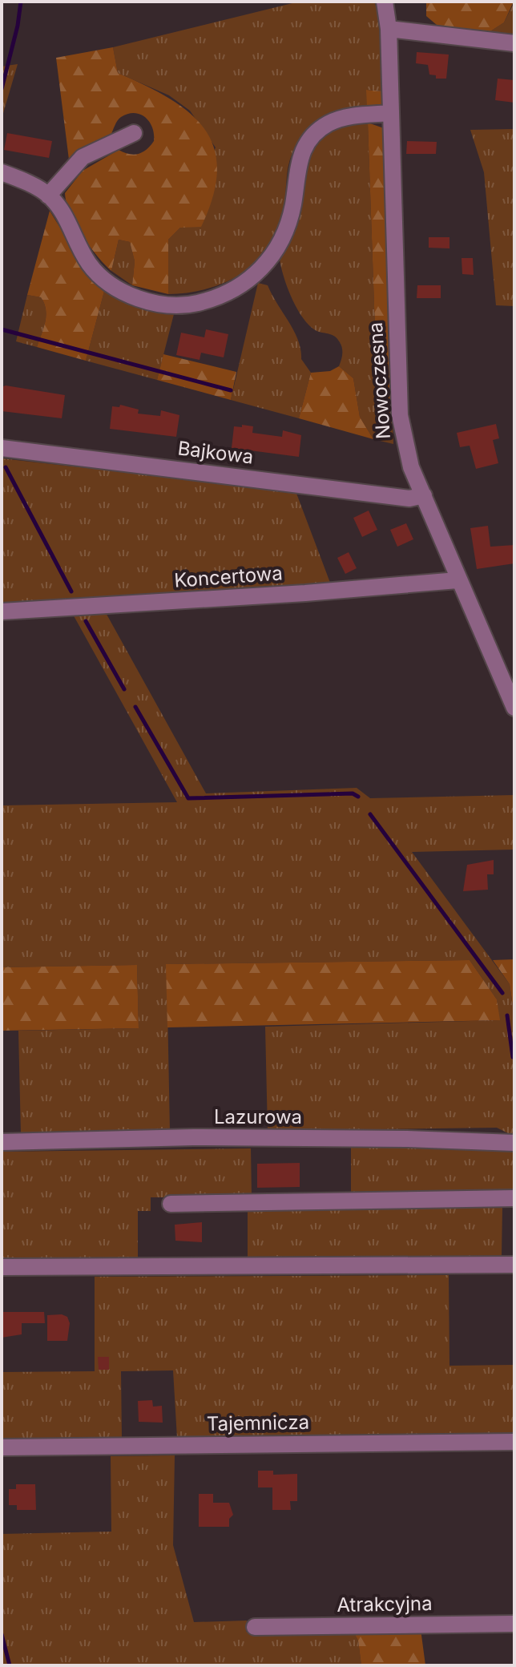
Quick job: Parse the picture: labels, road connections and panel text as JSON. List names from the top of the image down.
{
  "streets": {
    "street": [
      "Nowoczesna",
      "Bajkowa",
      "Koncertowa",
      "Lazurowa",
      "Tajemnicza",
      "Atrakcyjna"
    ]
  },
  "crossings": [
    ["Nowoczesna", "Bajkowa"],
    ["Nowoczesna", "Koncertowa"]
  ]
}
